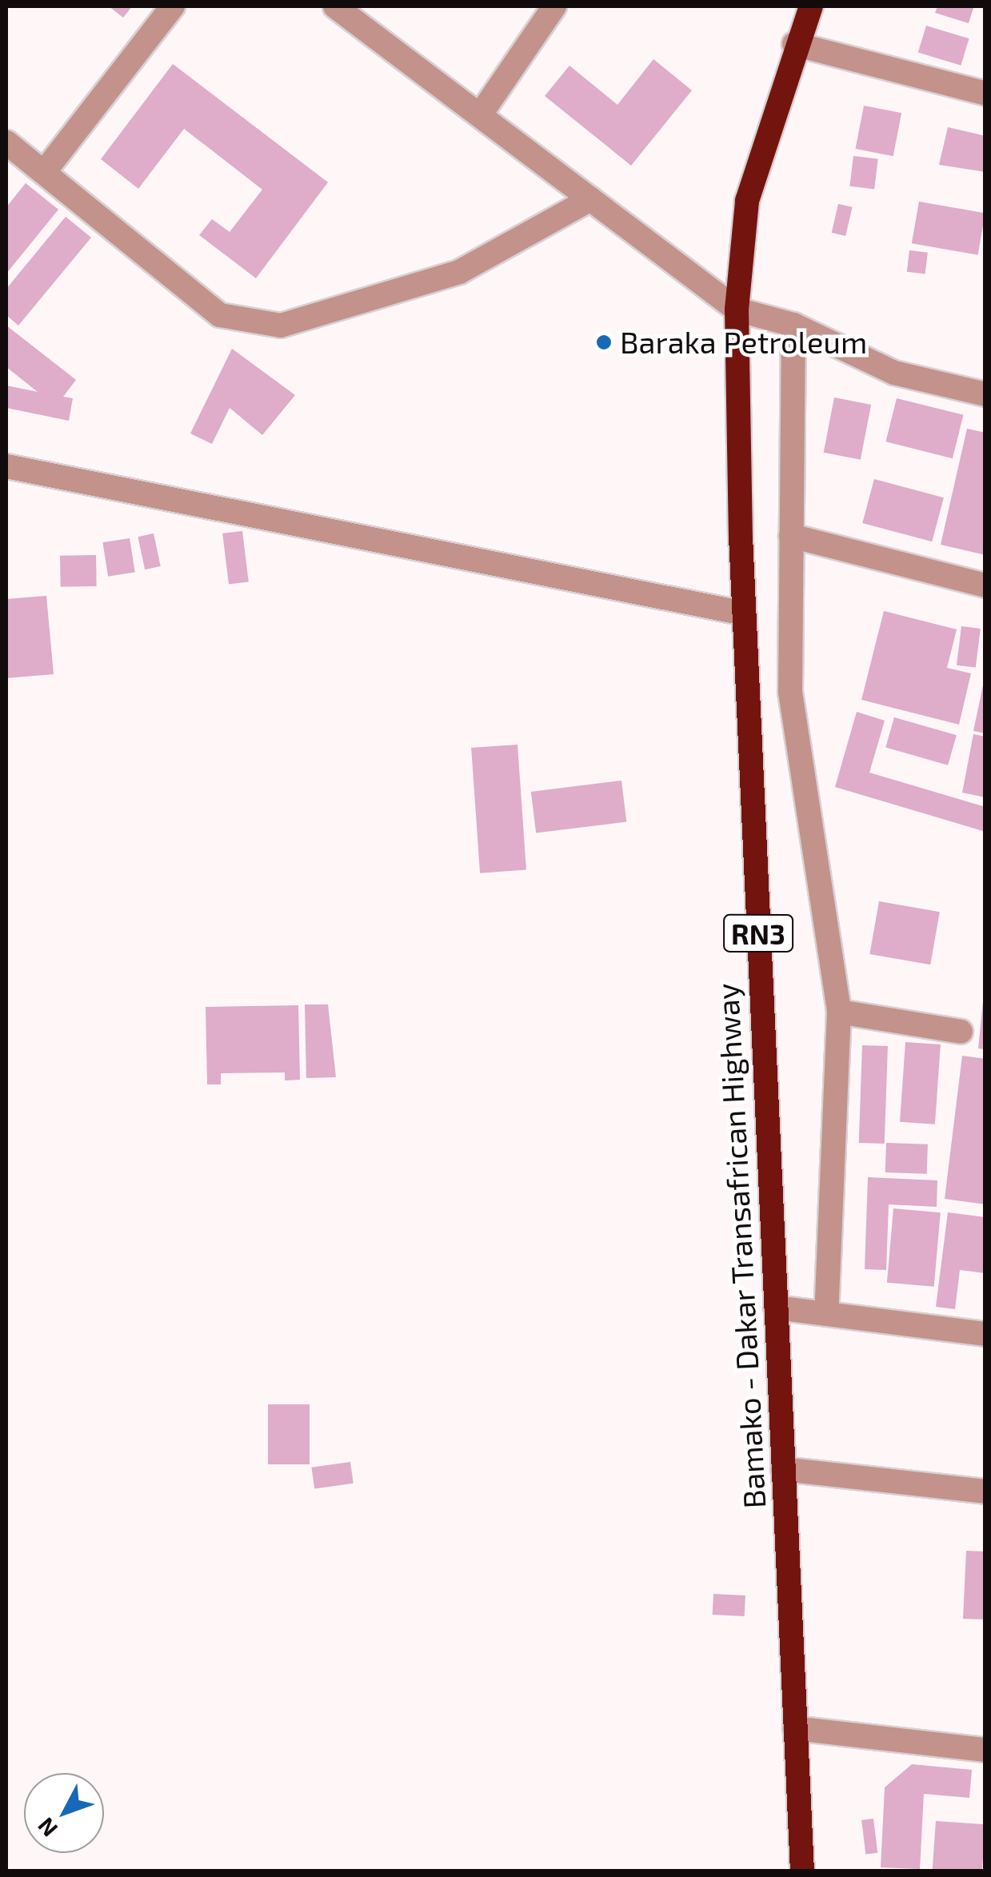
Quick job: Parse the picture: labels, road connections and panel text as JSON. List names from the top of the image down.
{
  "streets": {
    "highway": ["RN3", "Bamako - Dakar Transafrican Highway"]
  },
  "places": ["Baraka Petroleum"],
  "north": "bottom left"
}
